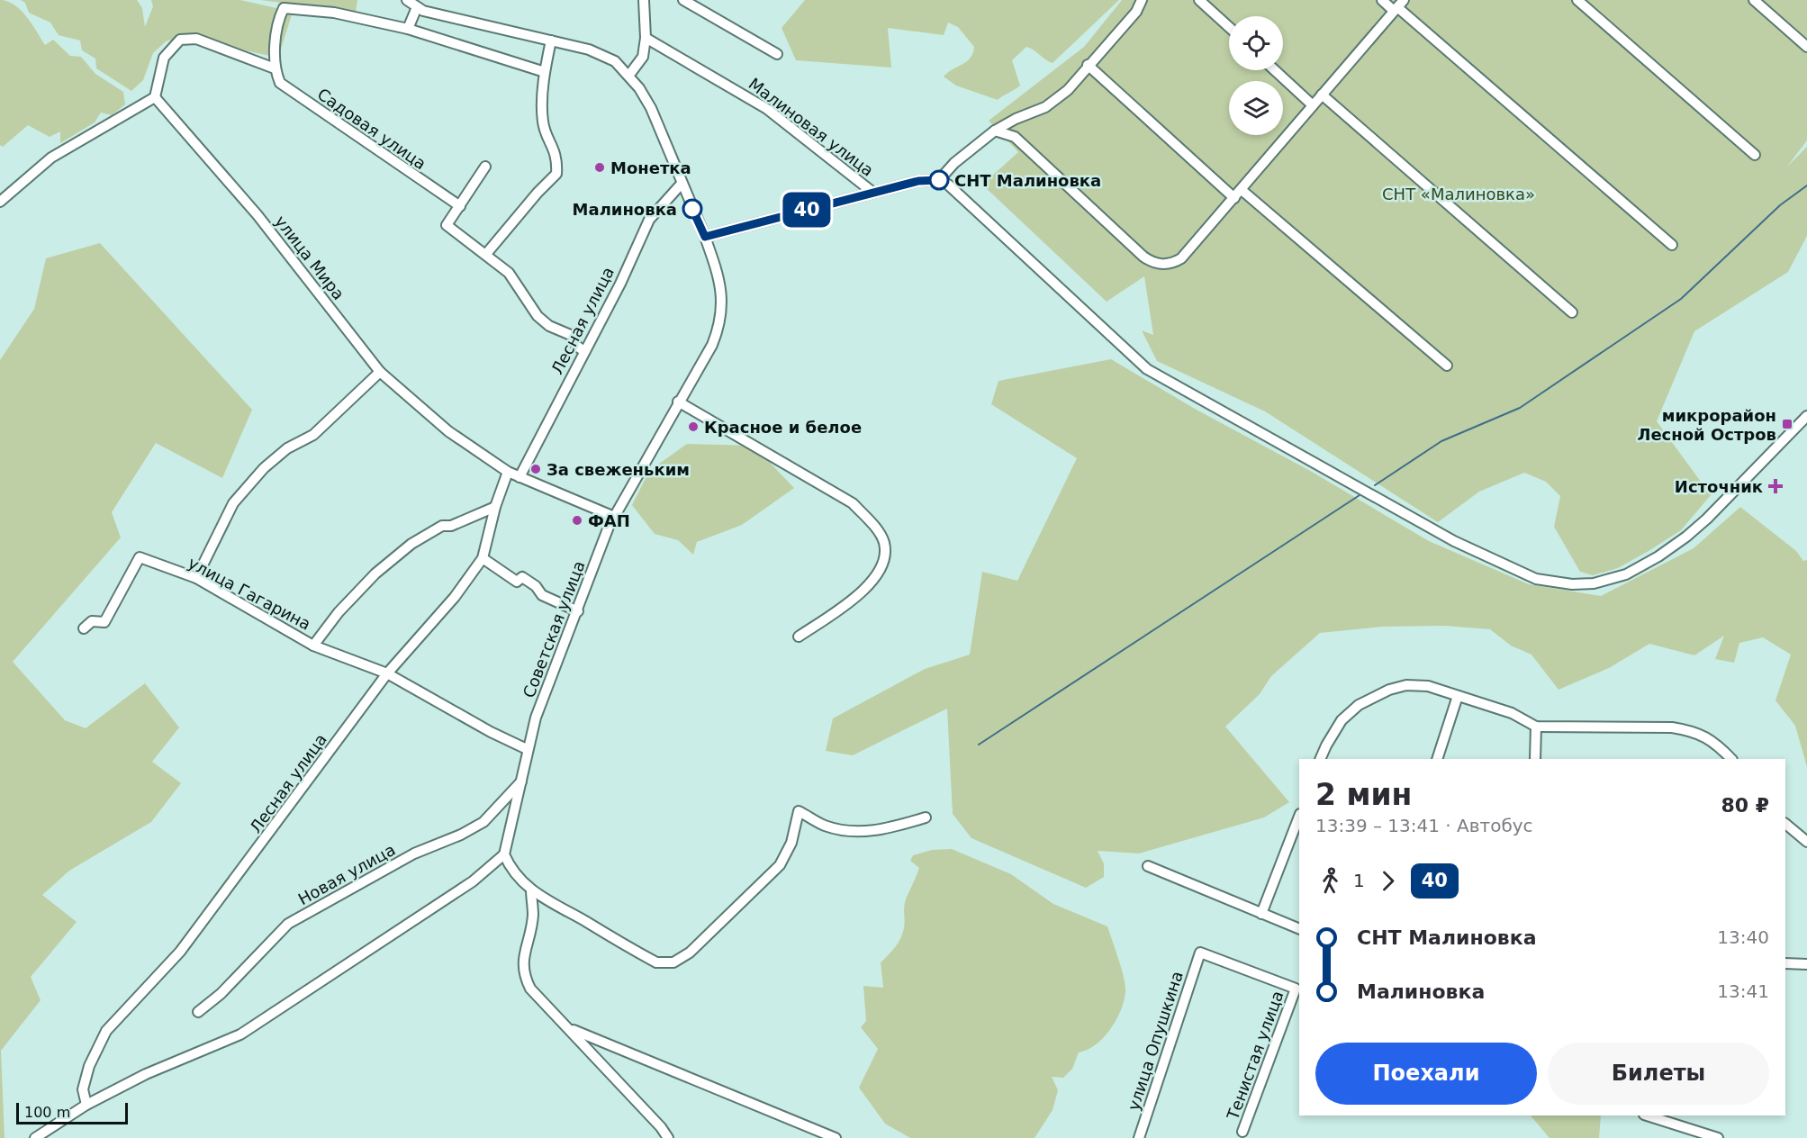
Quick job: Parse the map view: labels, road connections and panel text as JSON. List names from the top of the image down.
{
  "streets": {
    "street": [
      "Малиновая улица",
      "Садовая улица",
      "улица Мира",
      "Лесная улица",
      "улица Гагарина",
      "Советская улица",
      "Новая улица",
      "улица Опушкина",
      "Тенистая улица"
    ]
  },
  "crossings": [
    ["улица Мира", "Лесная улица"],
    ["улица Мира", "Советская улица"],
    ["Лесная улица", "улица Гагарина"],
    ["Лесная улица", "Советская улица"],
    ["улица Гагарина", "Советская улица"],
    ["Советская улица", "Новая улица"],
    ["улица Опушкина", "Тенистая улица"]
  ],
  "parks": ["СНТ «Малиновка»"],
  "places": {
    "other": [
      "Монетка",
      "СНТ Малиновка",
      "Малиновка",
      "Красное и белое",
      "За свеженьким",
      "ФАП"
    ],
    "transit": ["микрорайон Лесной Остров"],
    "health": ["Источник"]
  },
  "lines": ["bus line 40"],
  "scale_bar": "100 m",
  "page": {
    "on_map": "40",
    "heading": ["2 мин", "13:39 – 13:41 · Автобус", "80 ₽"],
    "legs": ["1", "40"],
    "list": [
      {
        "name": "СНТ Малиновка",
        "value": "13:40"
      },
      {
        "name": "Малиновка",
        "value": "13:41"
      }
    ],
    "buttons": ["Поехали", "Билеты"],
    "scale": "100 m"
  }
}
